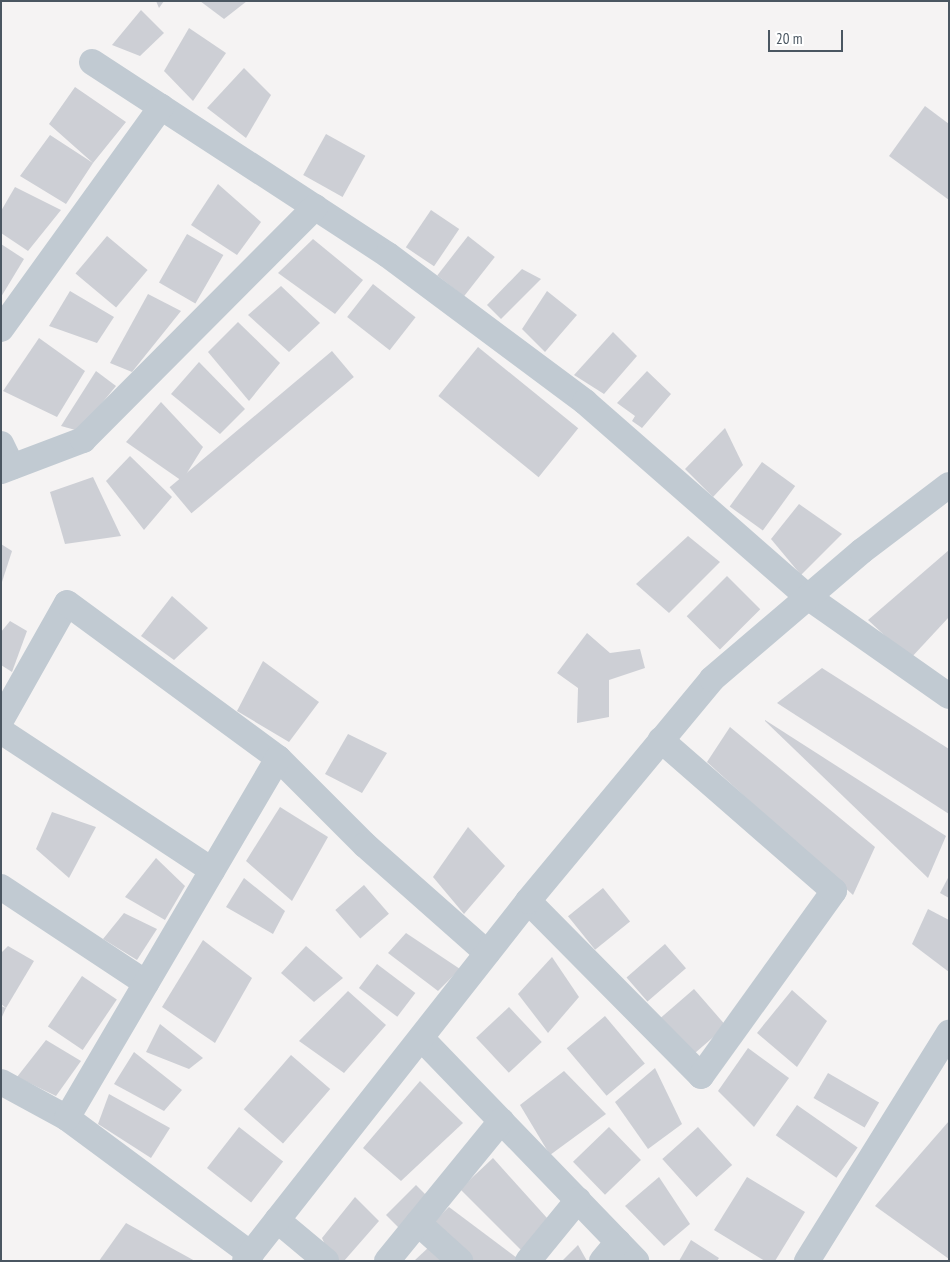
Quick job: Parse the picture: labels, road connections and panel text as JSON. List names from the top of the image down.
{
  "scale_bar": "20 m"
}
